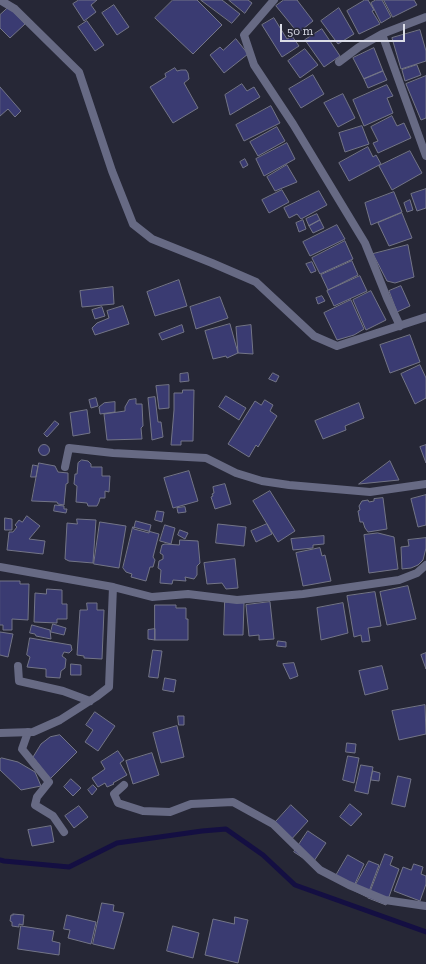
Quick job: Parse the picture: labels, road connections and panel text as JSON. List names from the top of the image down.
{
  "scale_bar": "50 m"
}
